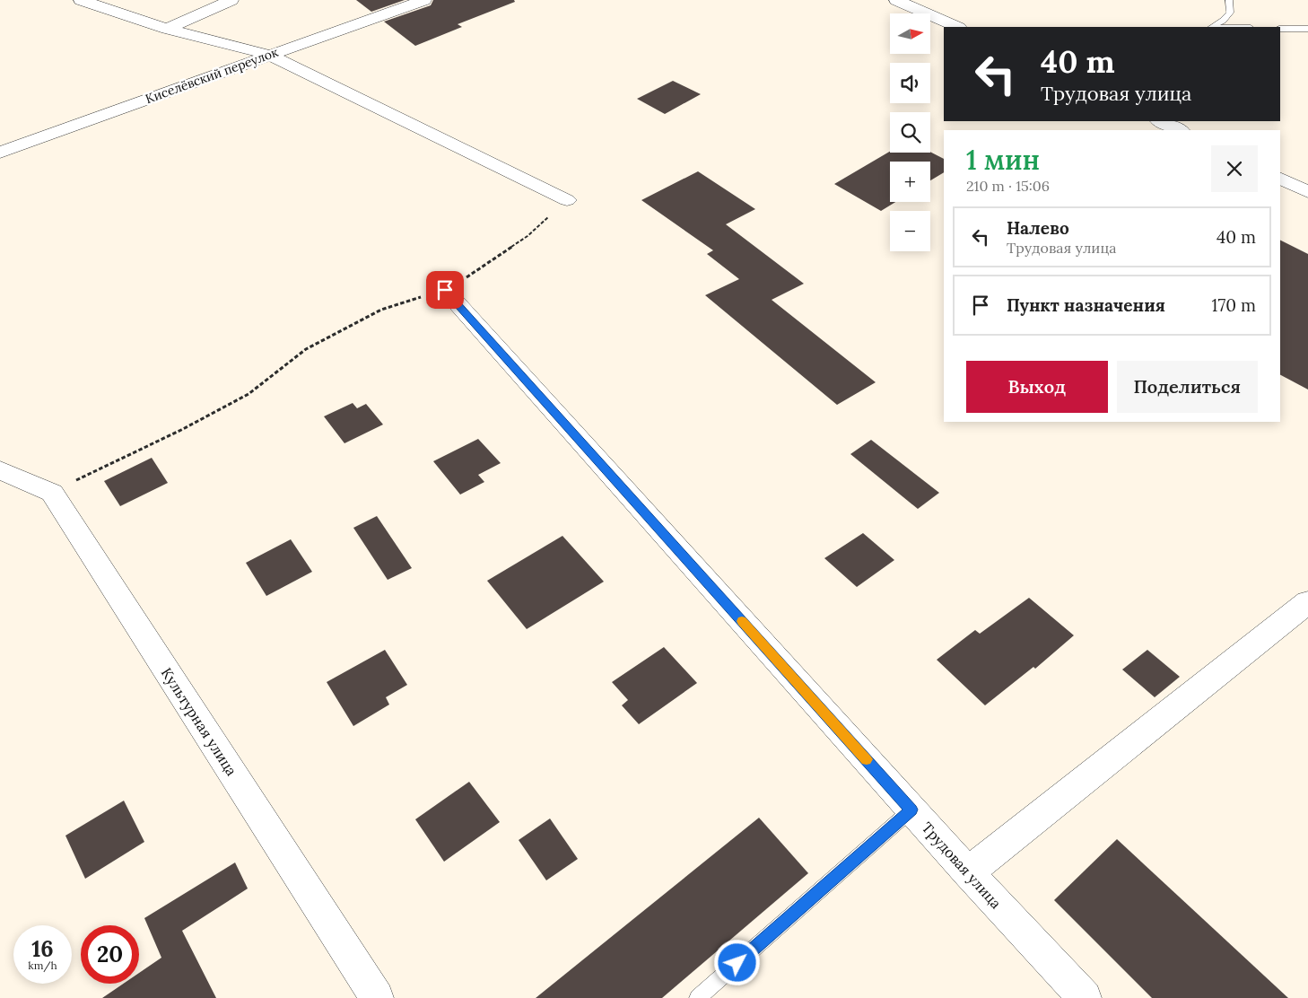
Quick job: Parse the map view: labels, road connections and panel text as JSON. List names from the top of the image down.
{
  "streets": {
    "street": ["Киселёвский переулок", "Культурная улица", "Трудовая улица"]
  },
  "north": "right",
  "page": {
    "map_buttons": ["+", "−"],
    "turn": ["40 m", "Трудовая улица"],
    "heading": ["1 мин", "210 m · 15:06"],
    "list": [
      {
        "name": "Налево",
        "note": "Трудовая улица",
        "value": "40 m"
      },
      {
        "name": "Пункт назначения",
        "value": "170 m"
      }
    ],
    "buttons": ["Выход", "Поделиться"],
    "speed": "16 km/h",
    "limit": "20"
  }
}
